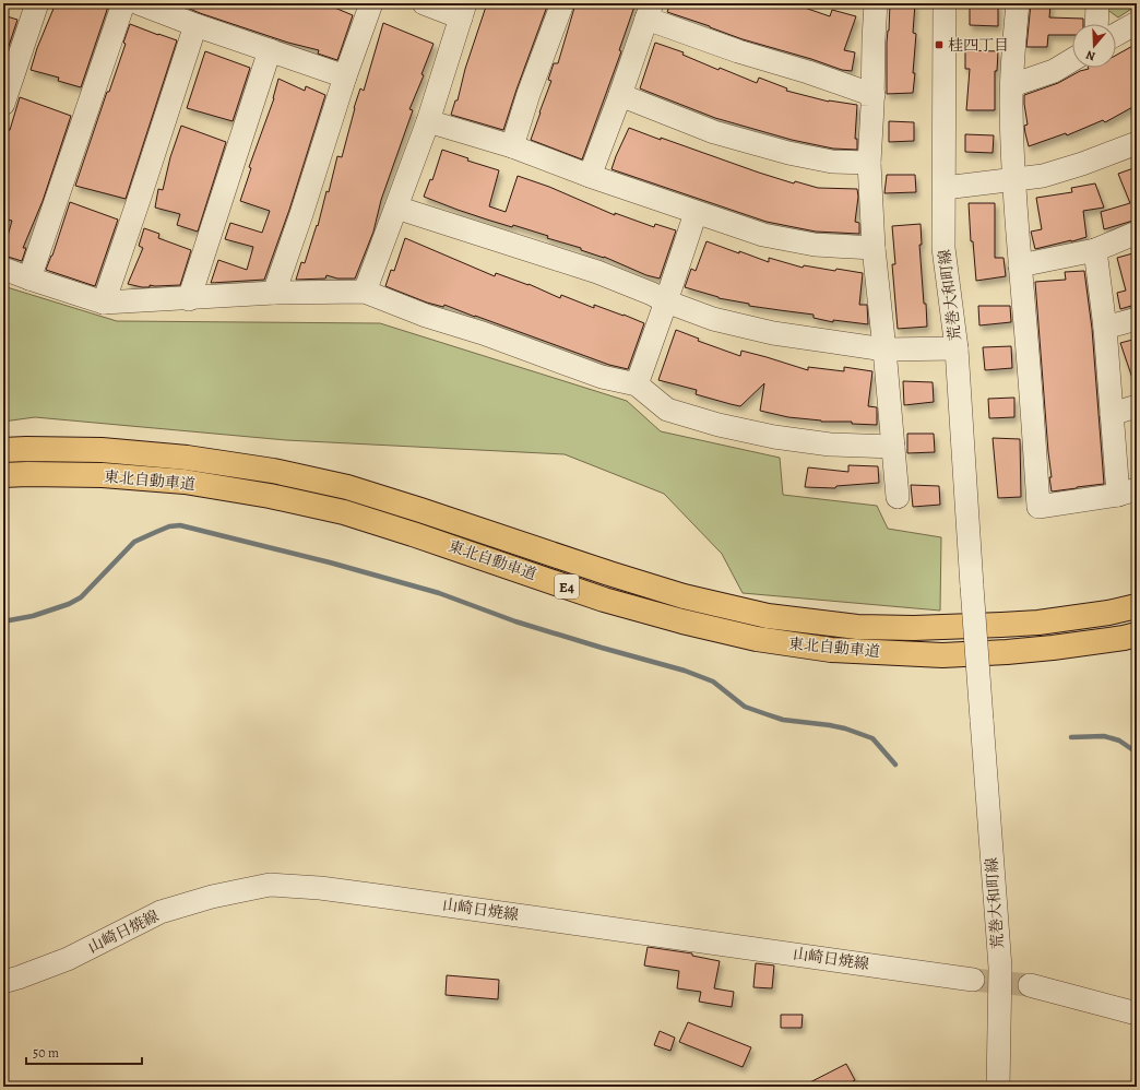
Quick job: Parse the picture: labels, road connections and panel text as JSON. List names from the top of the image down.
{
  "streets": {
    "highway": ["東北自動車道", "E4"],
    "street": ["荒巻大和町線", "山崎日焼線"]
  },
  "places": {
    "transit": ["桂四丁目"]
  },
  "scale_bar": "50 m",
  "north": "bottom"
}
